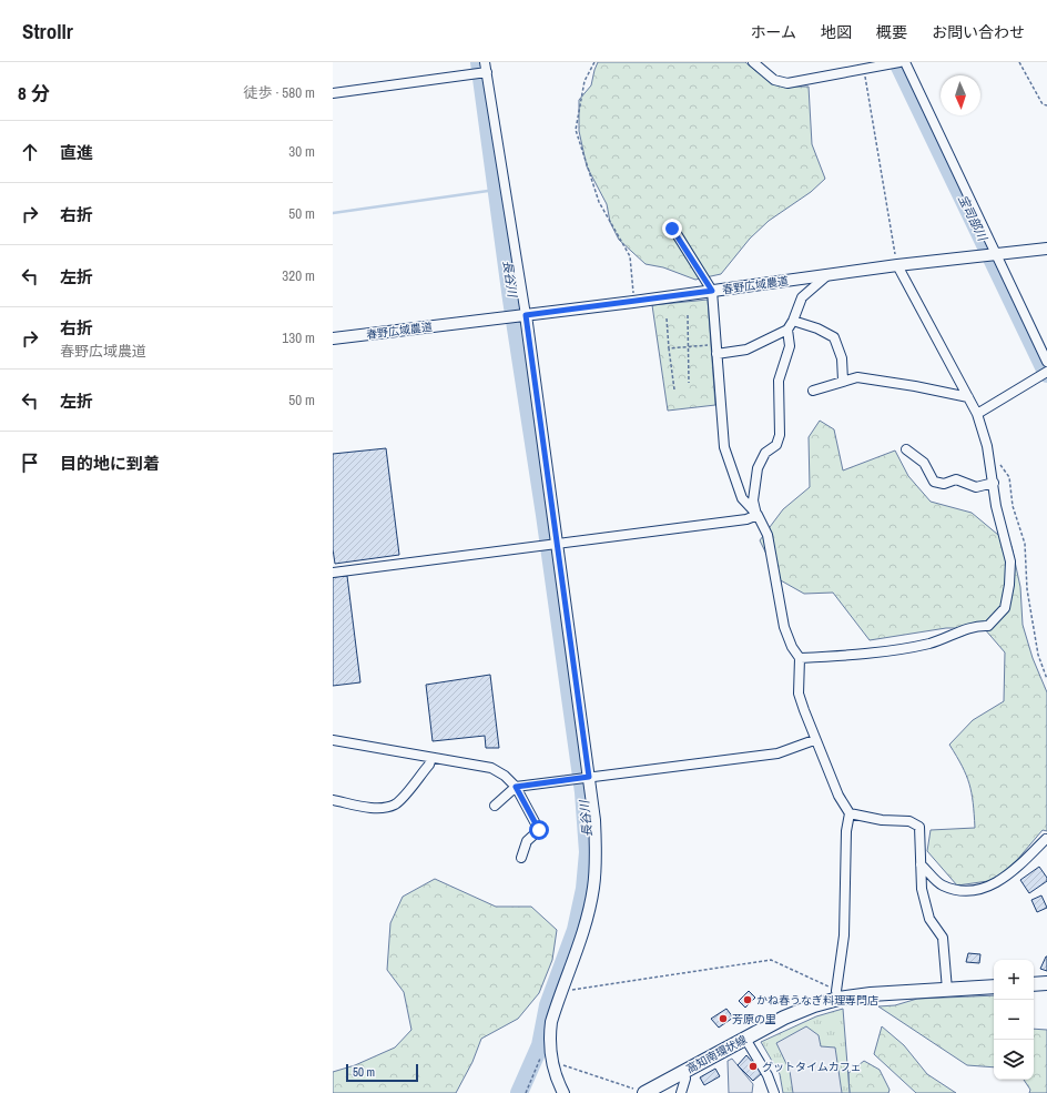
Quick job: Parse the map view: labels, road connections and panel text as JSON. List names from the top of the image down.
{
  "streets": {
    "main road": ["高知南環状線"],
    "street": ["春野広域農道"]
  },
  "water": ["宝司部川", "長谷川"],
  "places": ["かね春うなぎ料理専門店", "芳原の里", "グットタイムカフェ"],
  "scale_bar": "50 m",
  "north": "bottom",
  "page": {
    "header": "Strollr",
    "nav": [
      "ホーム",
      "地図",
      "概要",
      "お問い合わせ"
    ],
    "heading": ["8 分", "徒歩 · 580 m"],
    "list": [
      ["直進", "30 m"],
      ["右折", "50 m"],
      ["左折", "320 m"],
      ["右折", "春野広域農道", "130 m"],
      ["左折", "50 m"],
      "目的地に到着"
    ],
    "map_buttons": ["+", "−"],
    "scale": "50 m"
  }
}
